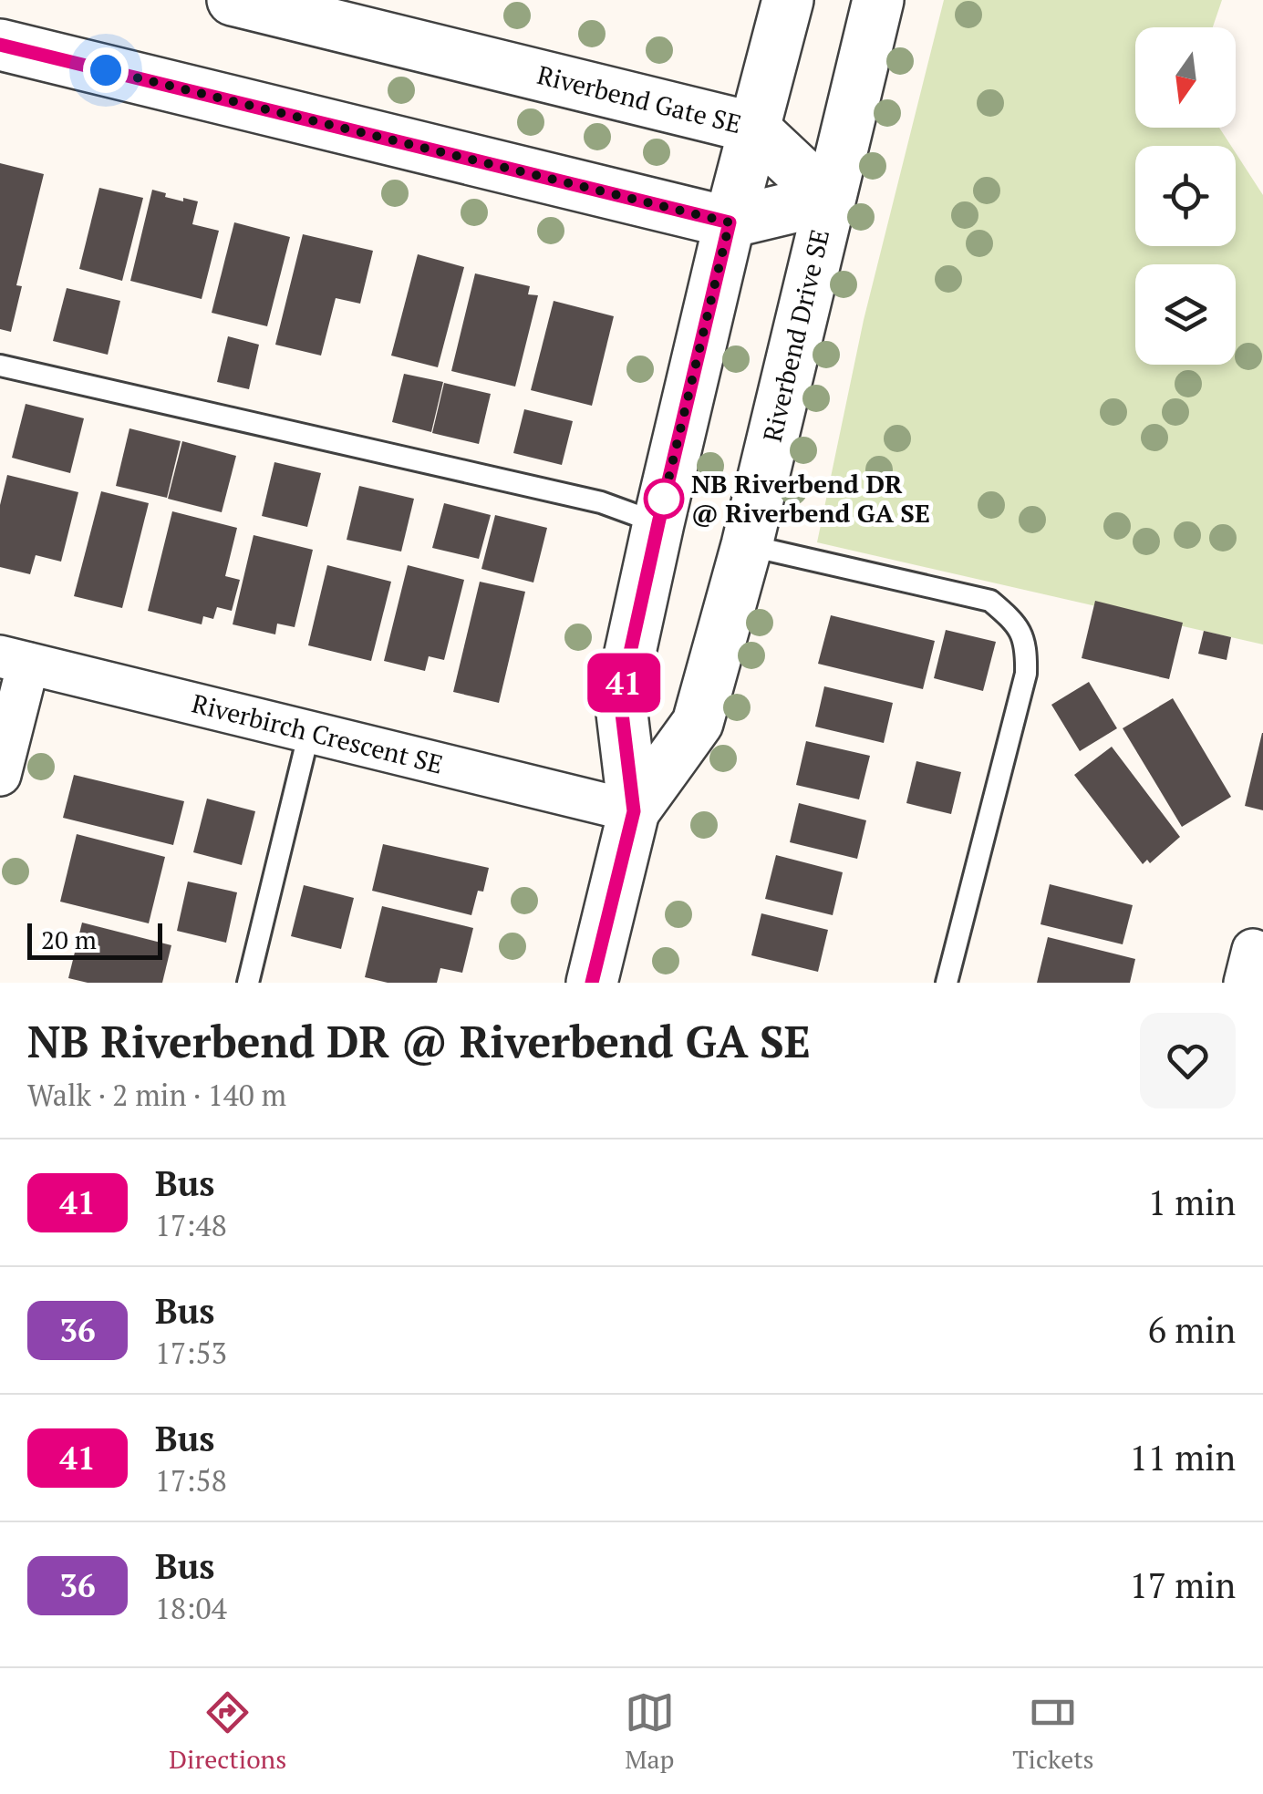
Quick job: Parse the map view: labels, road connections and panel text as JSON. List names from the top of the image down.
{
  "streets": {
    "street": ["Riverbend Gate SE", "Riverbend Drive SE", "Riverbirch Crescent SE"]
  },
  "crossings": [
    ["Riverbend Gate SE", "Riverbend Drive SE"],
    ["Riverbend Drive SE", "Riverbirch Crescent SE"]
  ],
  "places": ["NB Riverbend DR @ Riverbend GA SE"],
  "lines": ["bus line 41"],
  "scale_bar": "20 m",
  "north": "bottom",
  "page": {
    "on_map": "41",
    "scale": "20 m",
    "heading": ["NB Riverbend DR @ Riverbend GA SE", "Walk · 2 min · 140 m"],
    "list": [
      {
        "mark": "41",
        "name": "Bus",
        "note": "17:48",
        "value": "1 min"
      },
      {
        "mark": "36",
        "name": "Bus",
        "note": "17:53",
        "value": "6 min"
      },
      {
        "mark": "41",
        "name": "Bus",
        "note": "17:58",
        "value": "11 min"
      },
      {
        "mark": "36",
        "name": "Bus",
        "note": "18:04",
        "value": "17 min"
      }
    ],
    "tabs": ["Directions", "Map", "Tickets"]
  }
}
